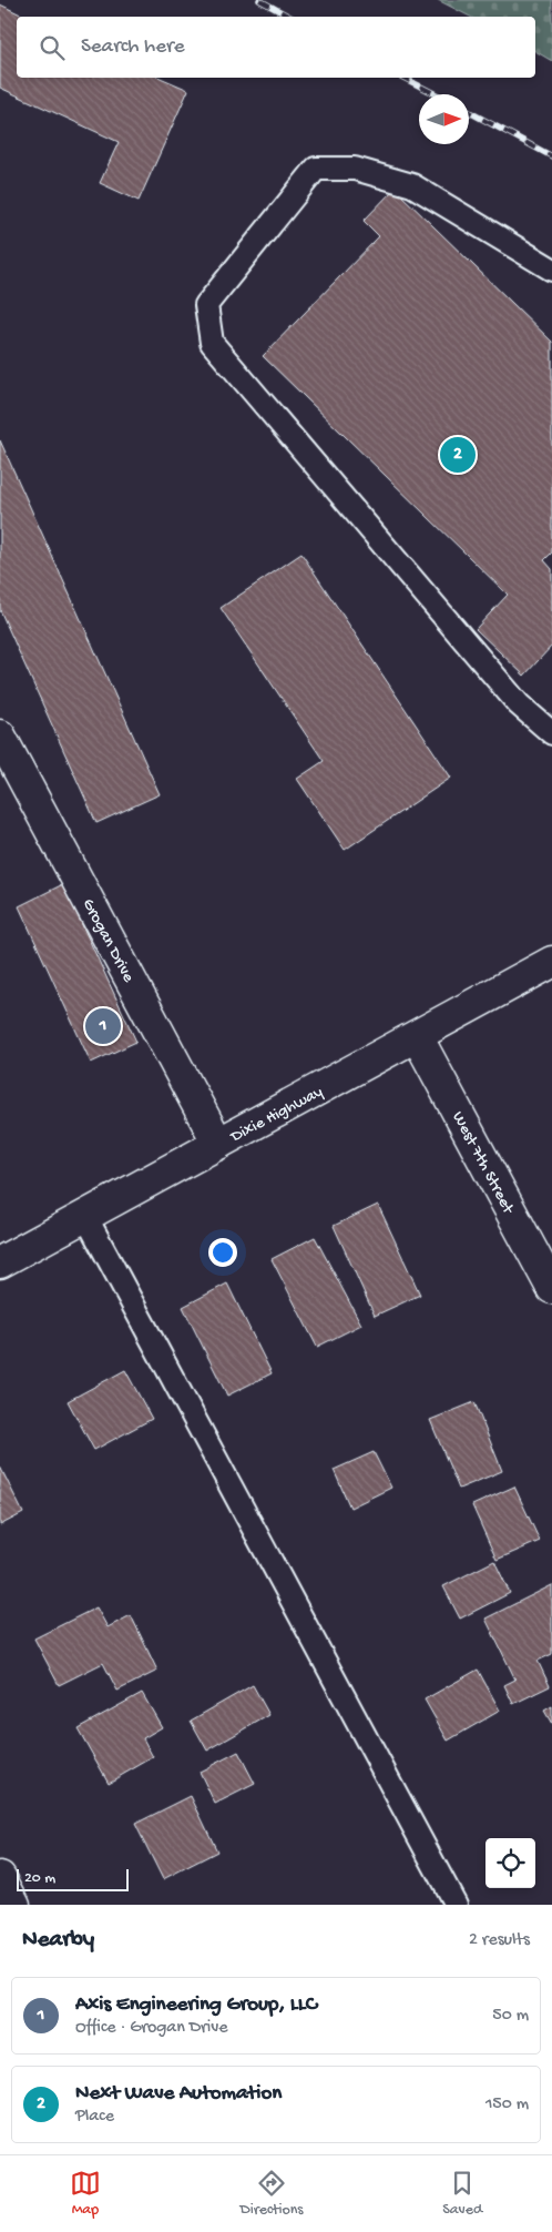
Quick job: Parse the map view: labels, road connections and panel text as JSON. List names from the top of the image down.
{
  "streets": {
    "street": ["Grogan Drive", "Dixie Highway", "West 7th Street"]
  },
  "crossings": [
    ["Grogan Drive", "Dixie Highway"],
    ["Dixie Highway", "West 7th Street"]
  ],
  "scale_bar": "20 m",
  "north": "right",
  "page": {
    "search": "Search here",
    "pins": ["2", "1"],
    "scale": "20 m",
    "heading": ["Nearby", "2 results"],
    "list": [
      {
        "mark": "1",
        "name": "Axis Engineering Group, LLC",
        "note": "Office · Grogan Drive",
        "value": "50 m"
      },
      {
        "mark": "2",
        "name": "Next Wave Automation",
        "note": "Place",
        "value": "150 m"
      }
    ],
    "nav": ["Map", "Directions", "Saved"]
  }
}
